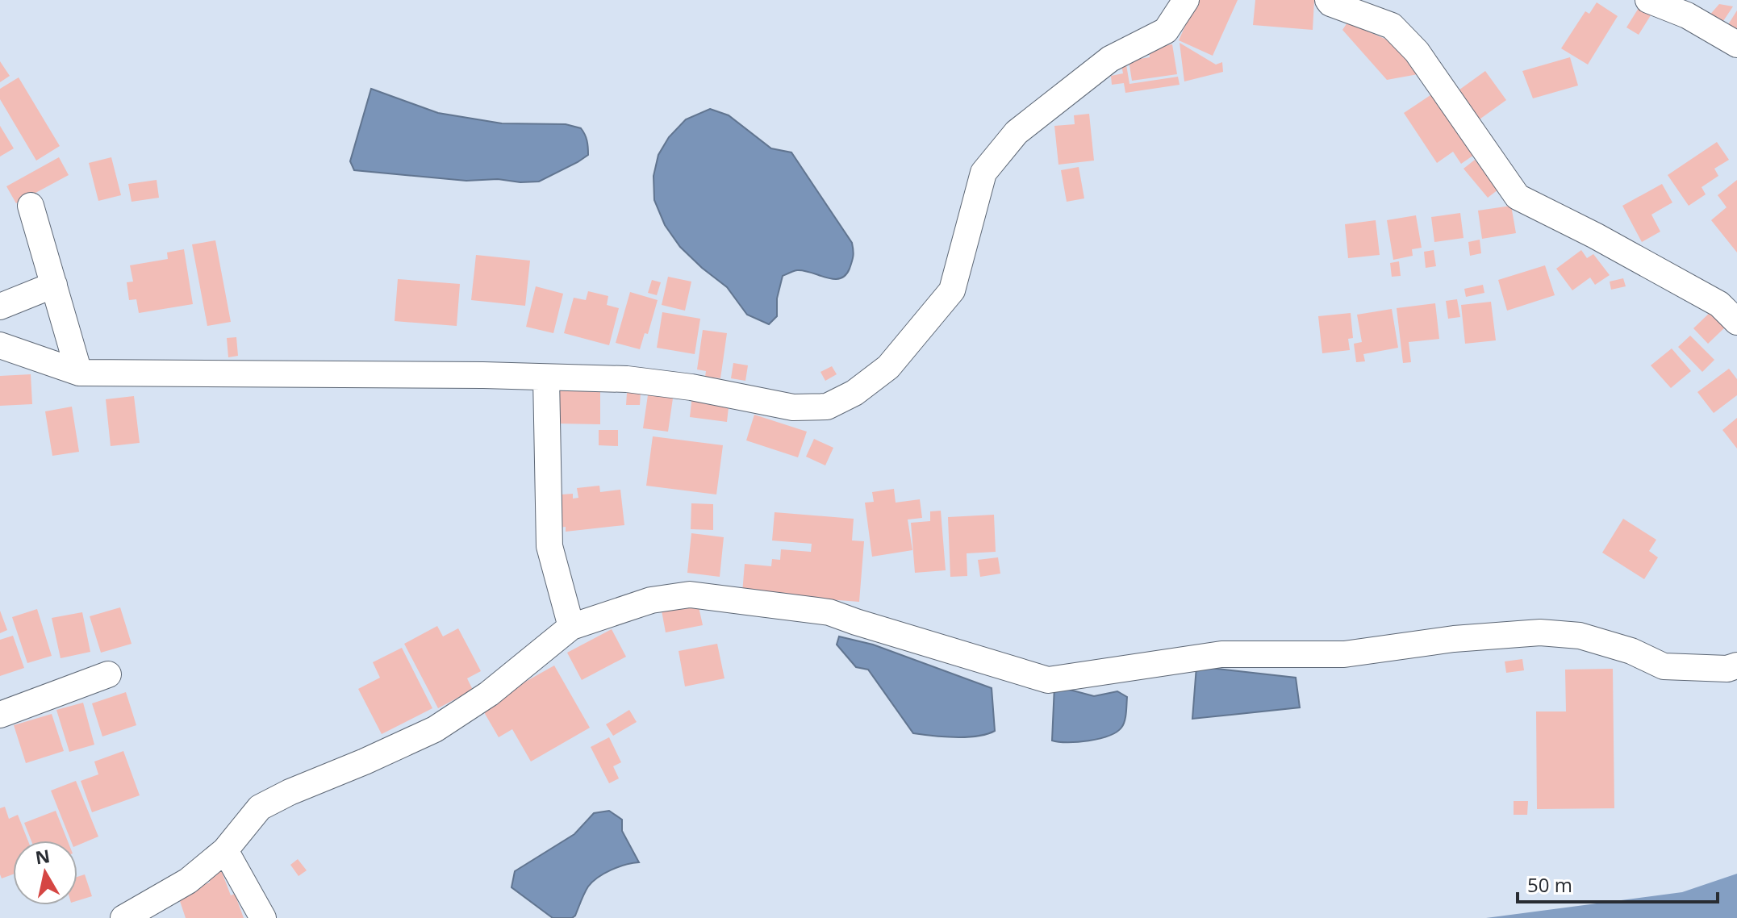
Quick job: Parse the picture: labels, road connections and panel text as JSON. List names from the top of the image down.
{
  "scale_bar": "50 m",
  "north": "top"
}
